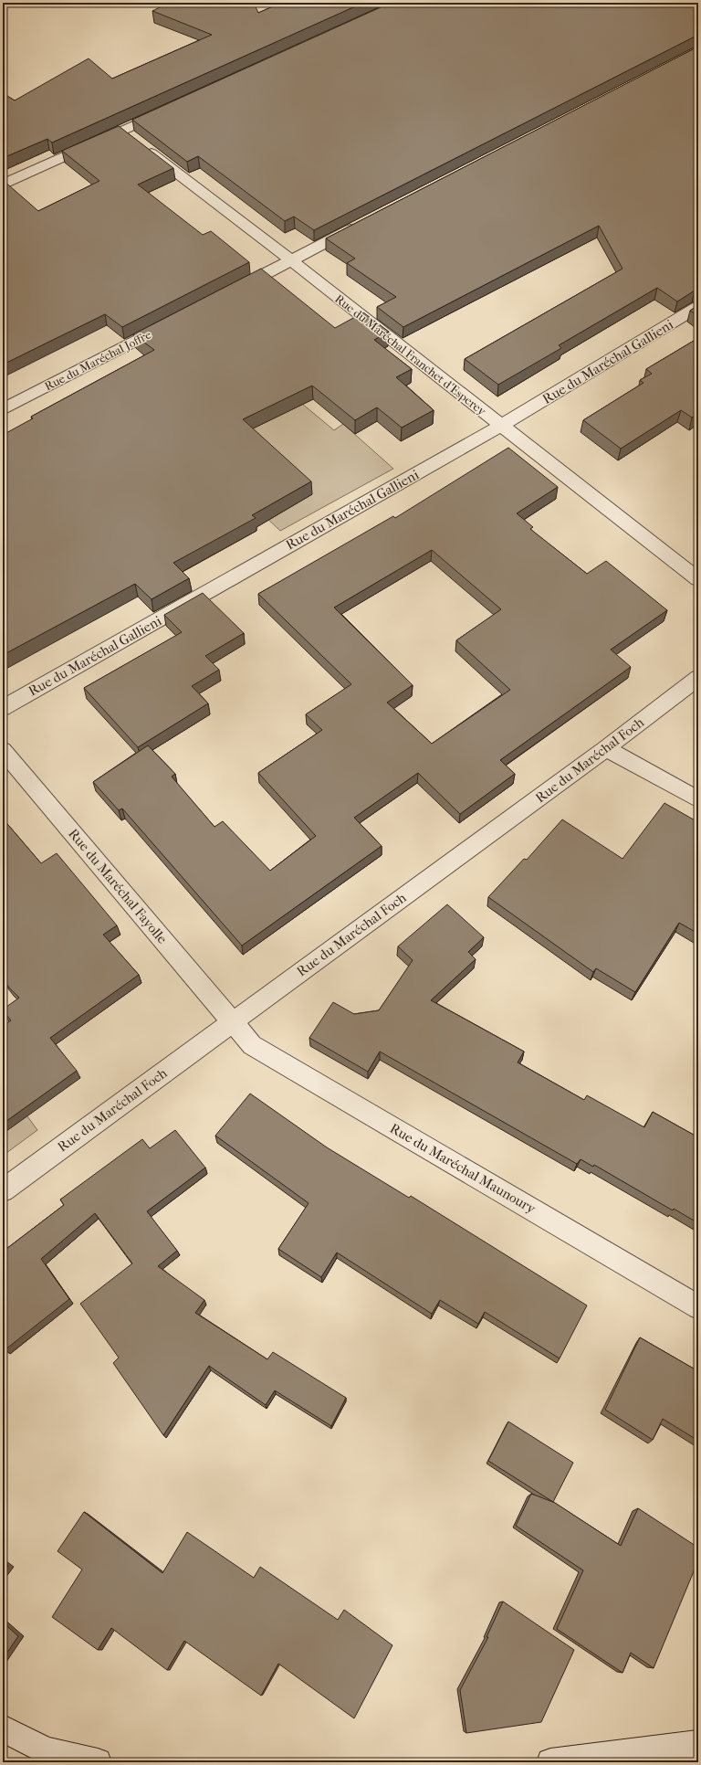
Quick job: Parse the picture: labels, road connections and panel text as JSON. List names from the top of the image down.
{
  "streets": {
    "street": [
      "Rue du Maréchal Franchet d'Esperey",
      "Rue du Maréchal Joffre",
      "Rue du Maréchal Gallieni",
      "Rue du Maréchal Foch",
      "Rue du Maréchal Fayolle",
      "Rue du Maréchal Maunoury"
    ]
  },
  "crossings": [
    ["Rue du Maréchal Franchet d'Esperey", "Rue du Maréchal Gallieni"],
    ["Rue du Maréchal Foch", "Rue du Maréchal Fayolle"],
    ["Rue du Maréchal Foch", "Rue du Maréchal Maunoury"],
    ["Rue du Maréchal Fayolle", "Rue du Maréchal Maunoury"]
  ]
}
